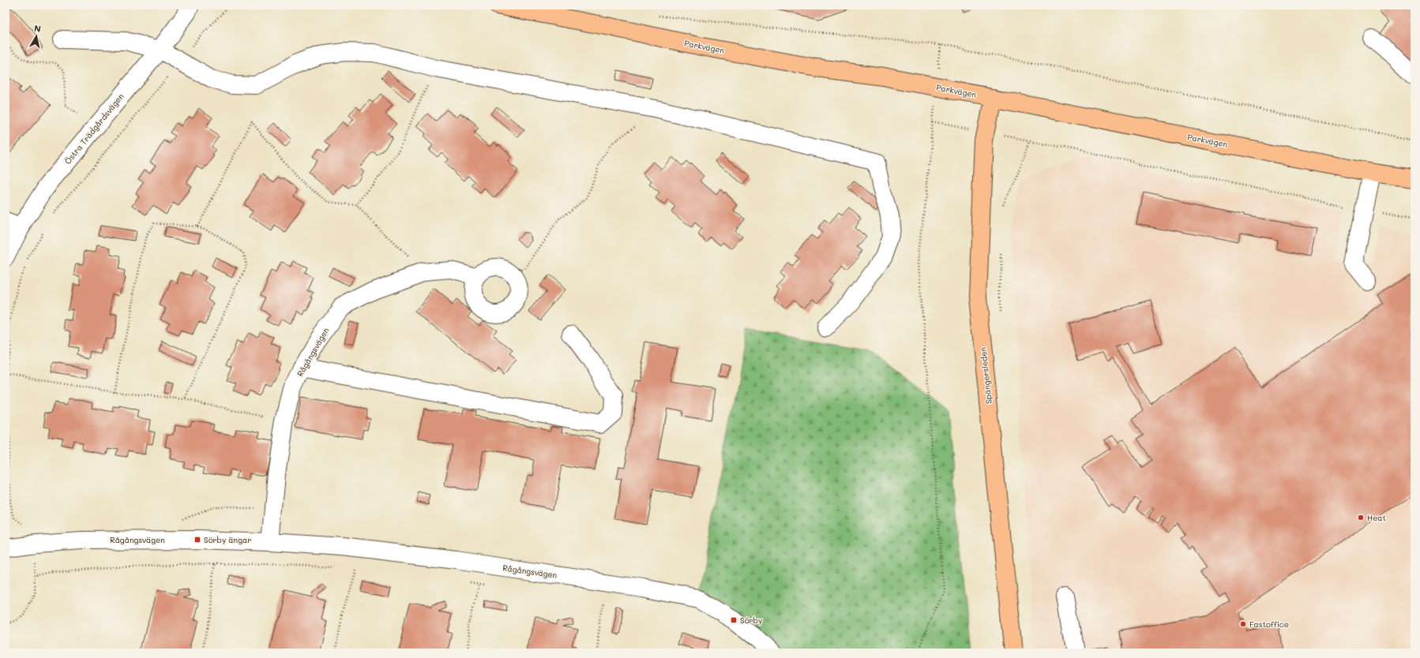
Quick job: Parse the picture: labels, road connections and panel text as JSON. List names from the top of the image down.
{
  "streets": {
    "main road": ["Parkvägen", "Spängersleden"],
    "street": ["Östra Trädgårdsvägen", "Rågångsvägen"]
  },
  "crossings": [
    ["Parkvägen", "Spängersleden"]
  ],
  "places": {
    "other": ["Heat", "Fastoffice"],
    "transit": ["Sörby ängar", "Sörby"]
  },
  "north": "top"
}
